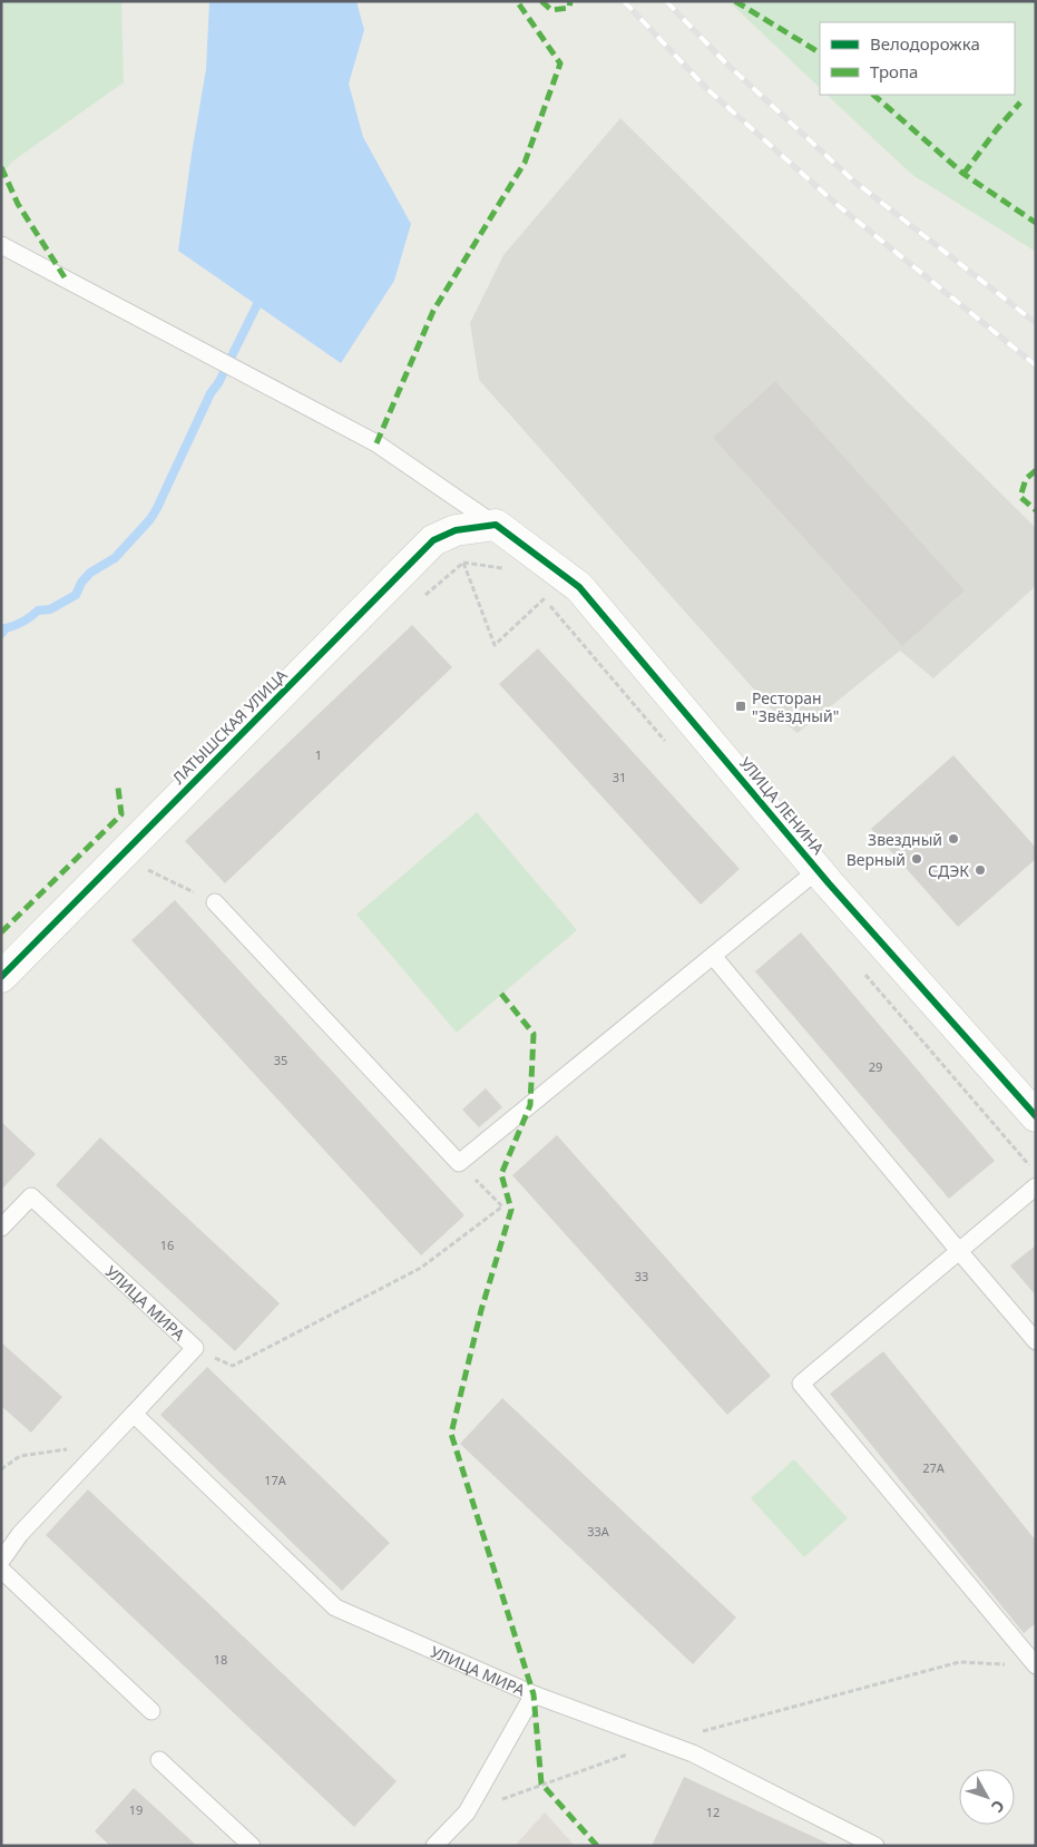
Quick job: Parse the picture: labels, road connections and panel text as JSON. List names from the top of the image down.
{
  "streets": {
    "street": ["ЛАТЫШСКАЯ УЛИЦА", "УЛИЦА ЛЕНИНА"],
    "lane": ["УЛИЦА МИРА"]
  },
  "crossings": [
    ["ЛАТЫШСКАЯ УЛИЦА", "УЛИЦА ЛЕНИНА"]
  ],
  "places": {
    "transit": ["Ресторан \"Звёздный\""],
    "other": ["Звездный", "Верный", "СДЭК"]
  },
  "house_numbers": [
    "1",
    "31",
    "35",
    "29",
    "16",
    "33",
    "27А",
    "17А",
    "33А",
    "18",
    "19",
    "12"
  ],
  "legend": ["Велодорожка", "Тропа"],
  "north": "bottom right"
}
